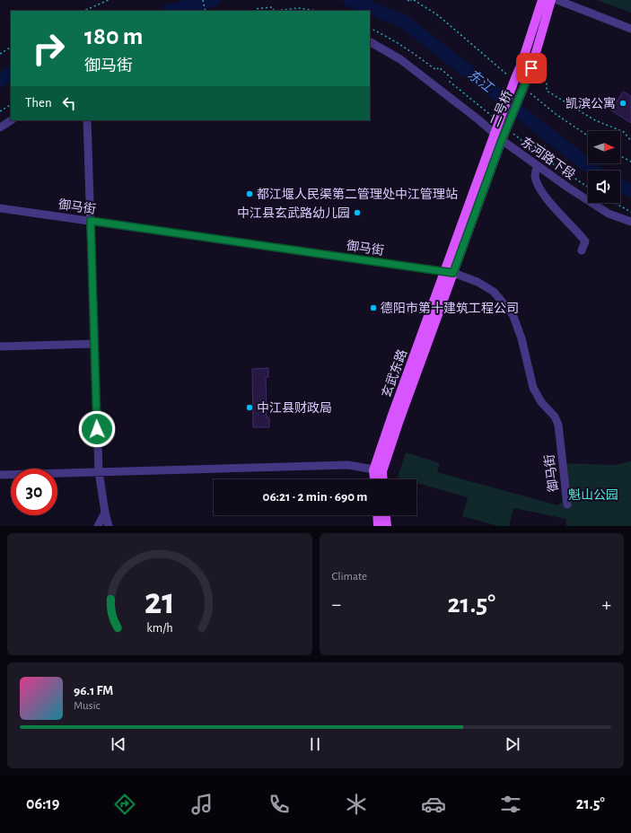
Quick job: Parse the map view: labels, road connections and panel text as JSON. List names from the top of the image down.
{
  "streets": {
    "main road": ["二号桥", "玄武东路"],
    "street": ["东河路下段", "御马街"]
  },
  "crossings": [
    ["二号桥", "东河路下段"],
    ["二号桥", "玄武东路"],
    ["东河路下段", "玄武东路"],
    ["御马街", "玄武东路"]
  ],
  "water": ["东江"],
  "parks": ["魁山公园"],
  "places": [
    "凯滨公寓",
    "都江堰人民渠第二管理处中江管理站",
    "中江县玄武路幼儿园",
    "德阳市第十建筑工程公司",
    "中江县财政局"
  ],
  "north": "right",
  "page": {
    "turn": ["180 m", "御马街"],
    "then": "Then",
    "limit": "30",
    "trip": "06:21 · 2 min · 690 m",
    "tile": "Climate",
    "heat": ["−", "21.5°", "+"],
    "song": ["96.1 FM", "Music"],
    "tabs": ["06:19", "21.5°"],
    "gauge": ["21", "km/h"]
  }
}
